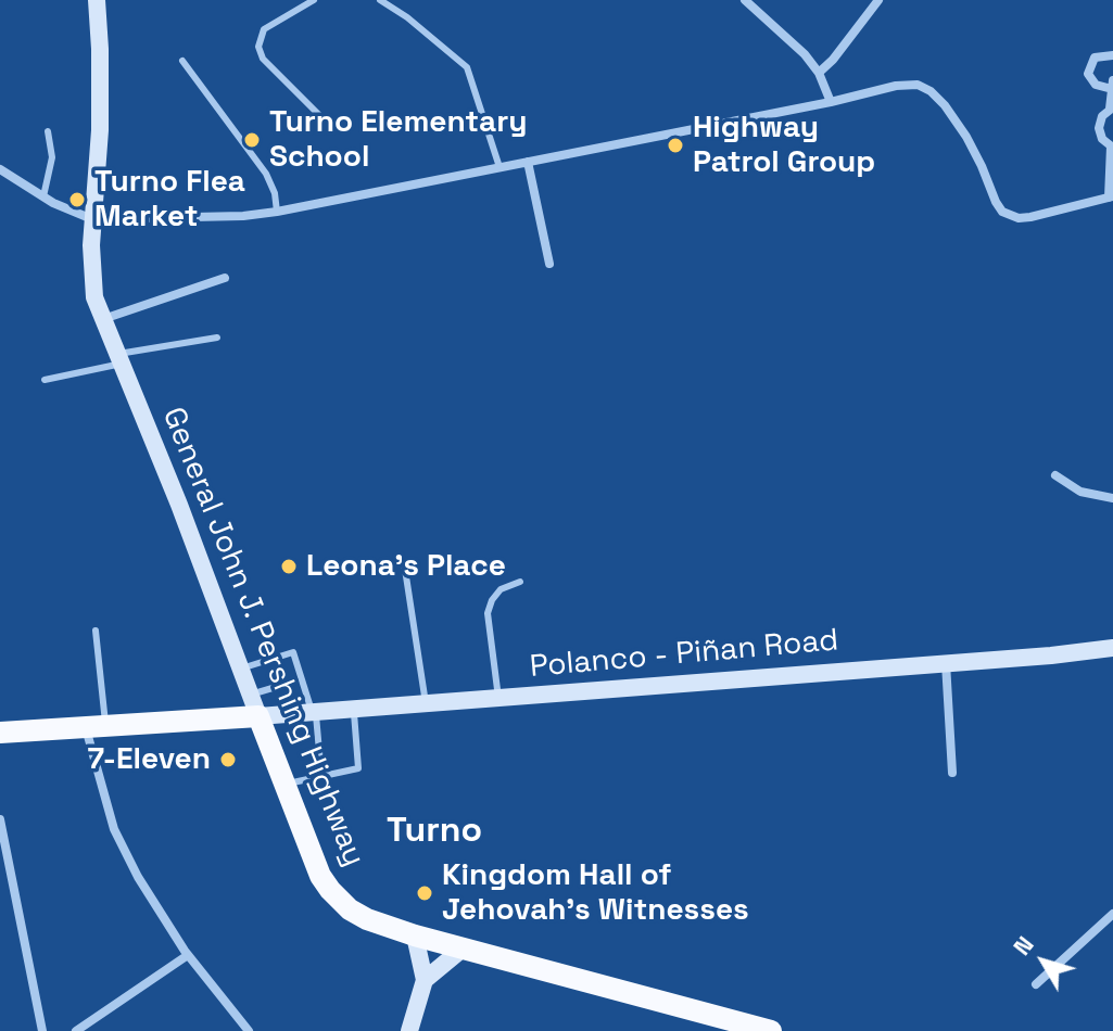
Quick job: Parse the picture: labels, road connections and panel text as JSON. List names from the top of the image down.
{
  "streets": {
    "highway": ["General John J. Pershing Highway"],
    "main road": ["Polanco - Piñan Road"]
  },
  "crossings": [
    ["General John J. Pershing Highway", "Polanco - Piñan Road"]
  ],
  "districts": ["Turno"],
  "places": [
    "Turno Elementary School",
    "Highway Patrol Group",
    "Turno Flea Market",
    "Leona's Place",
    "7-Eleven",
    "Kingdom Hall of Jehovah's Witnesses"
  ],
  "north": "top left"
}
